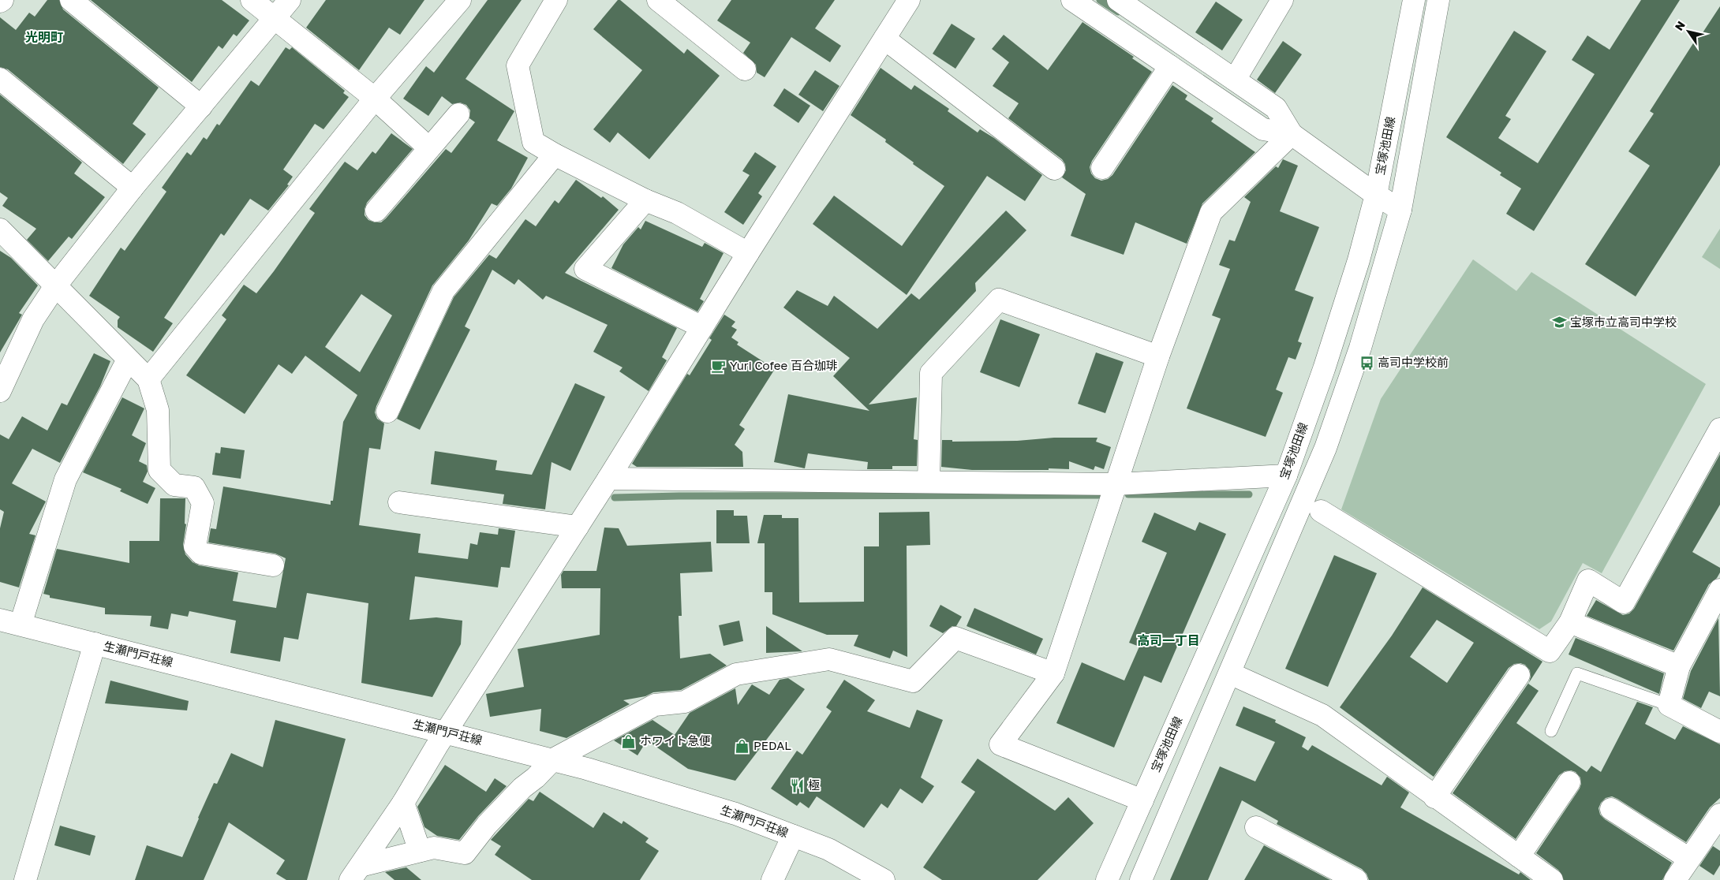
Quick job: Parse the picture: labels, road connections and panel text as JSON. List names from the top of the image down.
{
  "streets": {
    "street": ["宝塚池田線", "生瀬門戸荘線"]
  },
  "districts": ["光明町", "高司一丁目"],
  "places": {
    "school or university": ["宝塚市立高司中学校"],
    "bus stop": ["高司中学校前"],
    "cafe": ["Yuri Cofee 百合珈琲"],
    "shop": ["ホワイト急便", "PEDAL"],
    "restaurant": ["極"]
  },
  "north": "top left"
}
